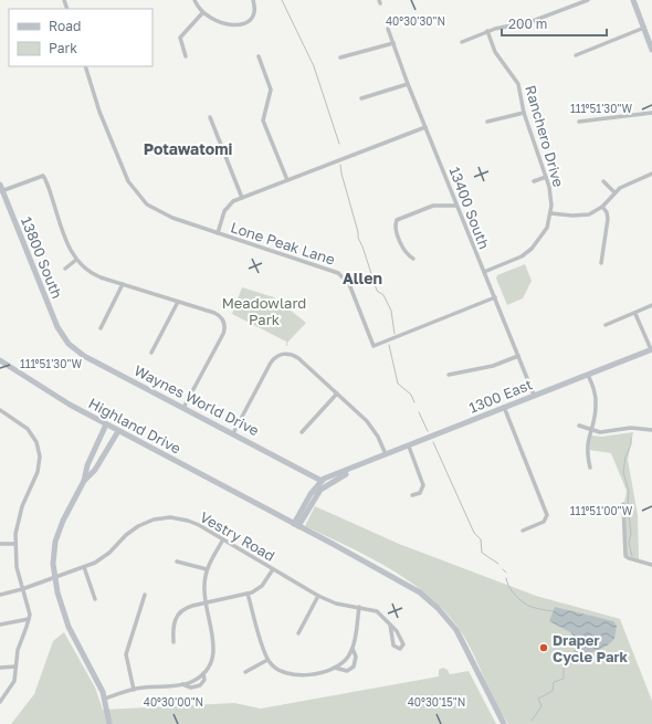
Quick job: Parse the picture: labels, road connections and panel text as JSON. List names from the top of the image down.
{
  "streets": {
    "main road": [
      "13800 South",
      "1300 East",
      "Waynes World Drive",
      "Highland Drive"
    ],
    "street": [
      "Ranchero Drive",
      "13400 South",
      "Lone Peak Lane",
      "Vestry Road"
    ]
  },
  "crossings": [
    ["Ranchero Drive", "13400 South"],
    ["13400 South", "Lone Peak Lane"],
    ["13400 South", "1300 East"],
    ["13800 South", "Waynes World Drive"],
    ["1300 East", "Waynes World Drive"],
    ["1300 East", "Highland Drive"]
  ],
  "districts": ["Potawatomi", "Allen"],
  "parks": ["Meadowlard Park"],
  "places": ["Draper Cycle Park"],
  "legend": ["Road", "Park"],
  "scale_bar": "200 m",
  "coordinates": [
    "40°30'30\"N",
    "111°51'30\"W",
    "111°51'00\"W",
    "40°30'00\"N",
    "40°30'15\"N"
  ]
}
